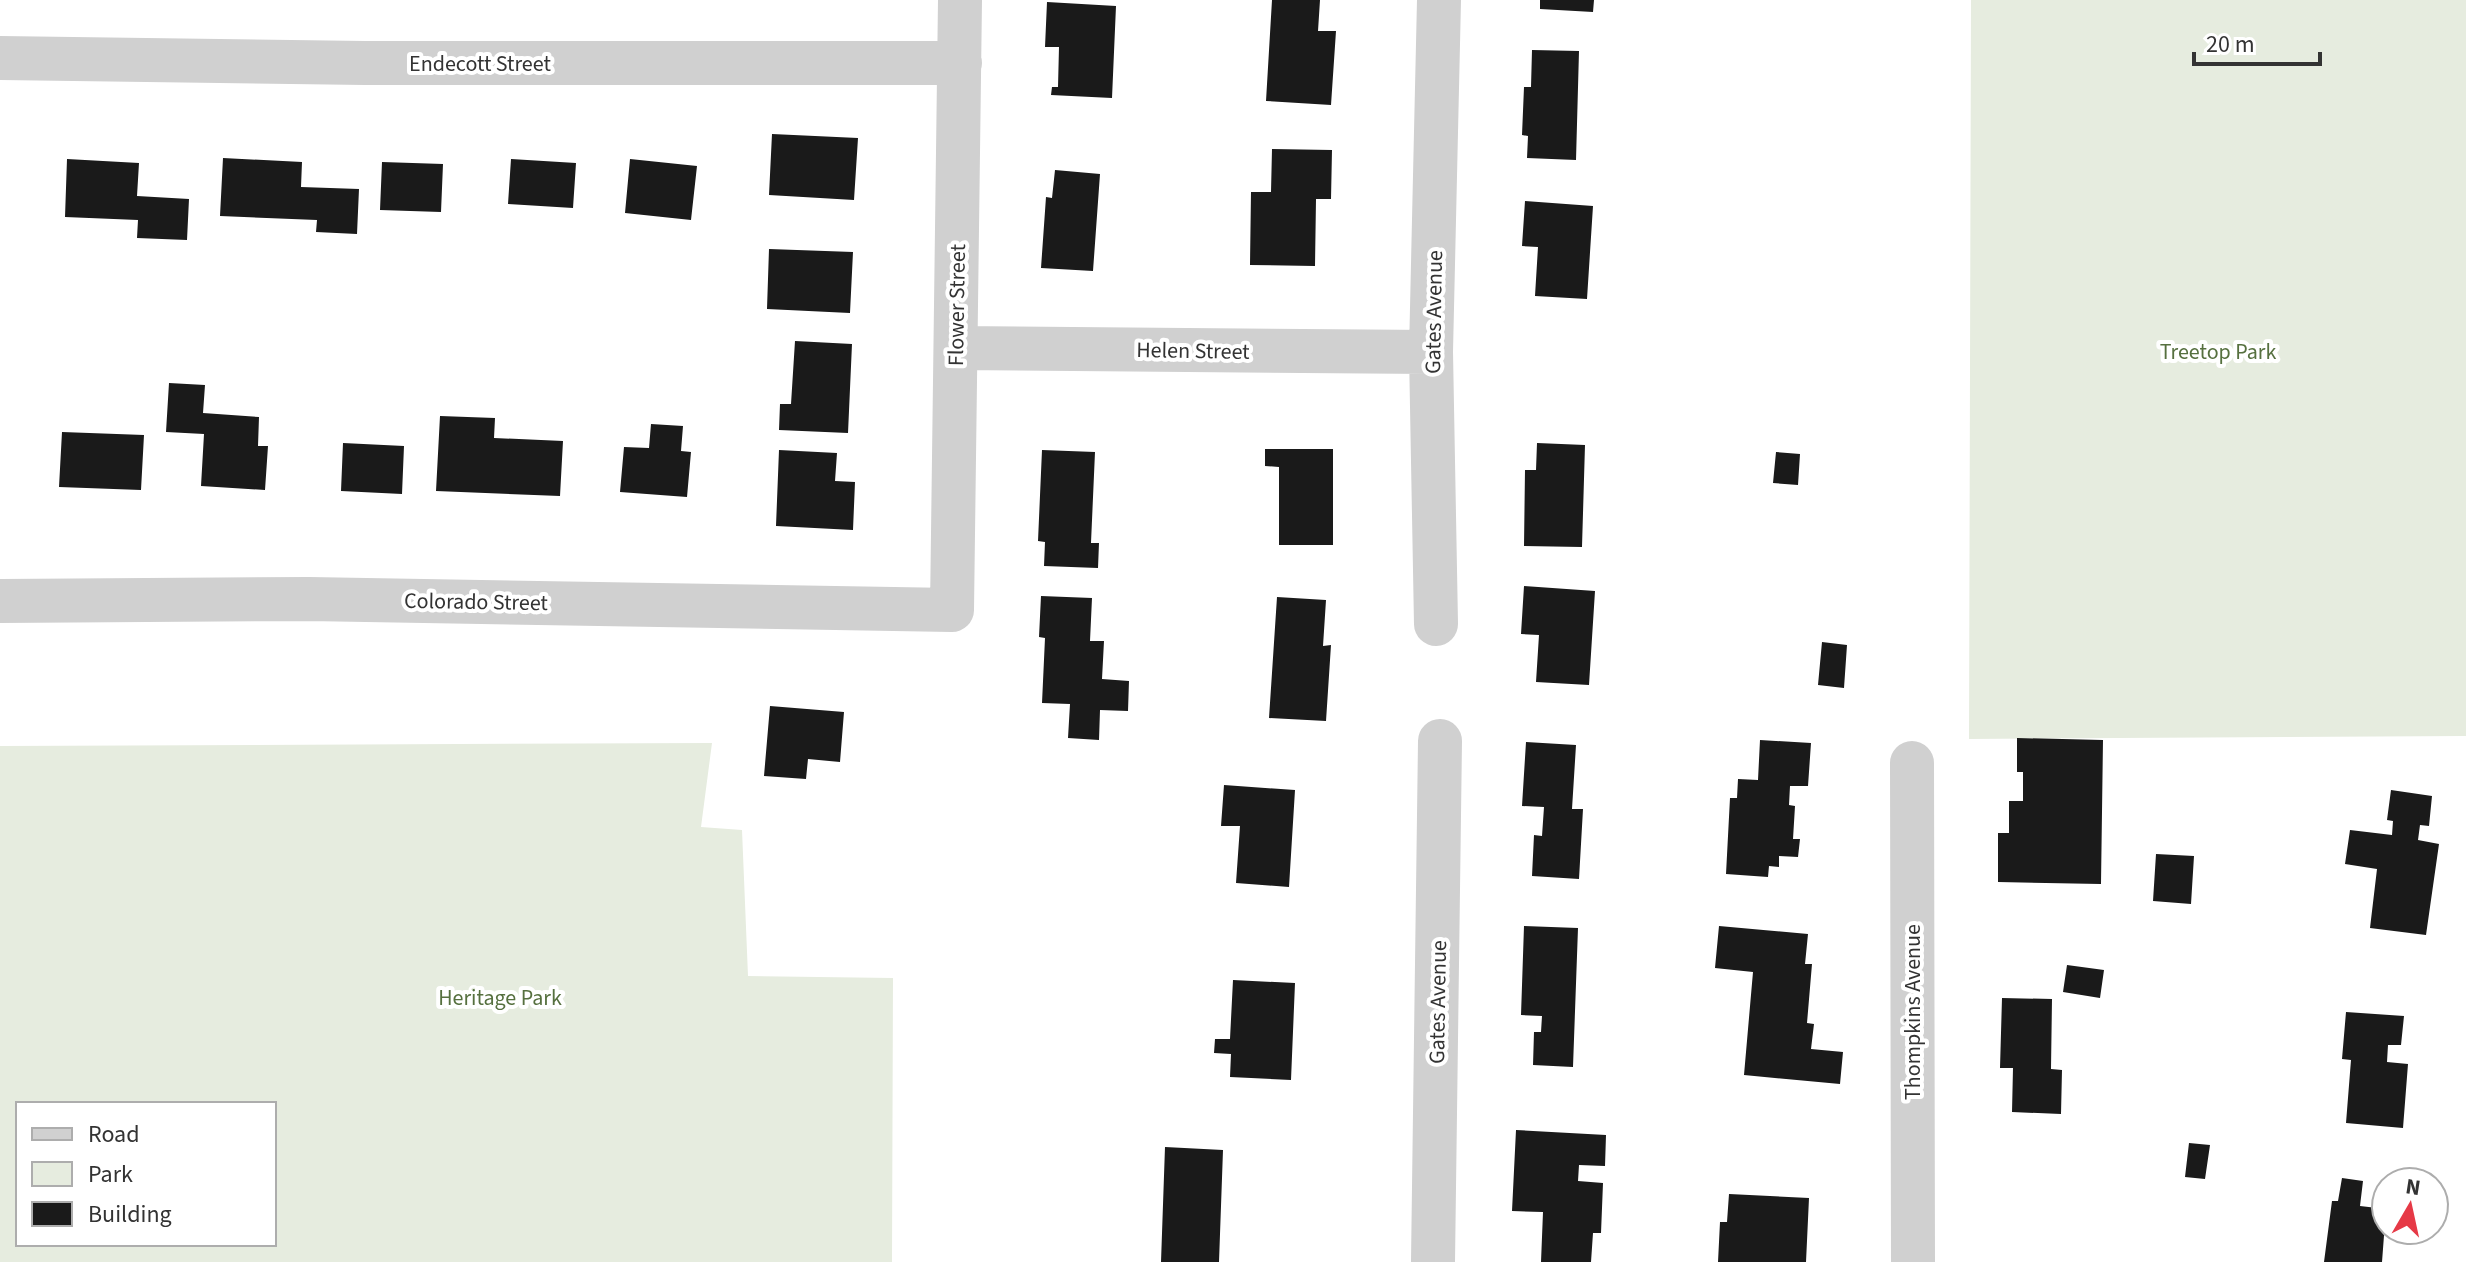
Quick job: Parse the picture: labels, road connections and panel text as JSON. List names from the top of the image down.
{
  "streets": {
    "street": [
      "Endecott Street",
      "Flower Street",
      "Gates Avenue",
      "Helen Street",
      "Colorado Street",
      "Thompkins Avenue"
    ]
  },
  "crossings": [
    ["Endecott Street", "Flower Street"],
    ["Flower Street", "Helen Street"],
    ["Flower Street", "Colorado Street"],
    ["Gates Avenue", "Helen Street"]
  ],
  "parks": ["Treetop Park", "Heritage Park"],
  "legend": ["Road", "Park", "Building"],
  "scale_bar": "20 m",
  "north": "top"
}
